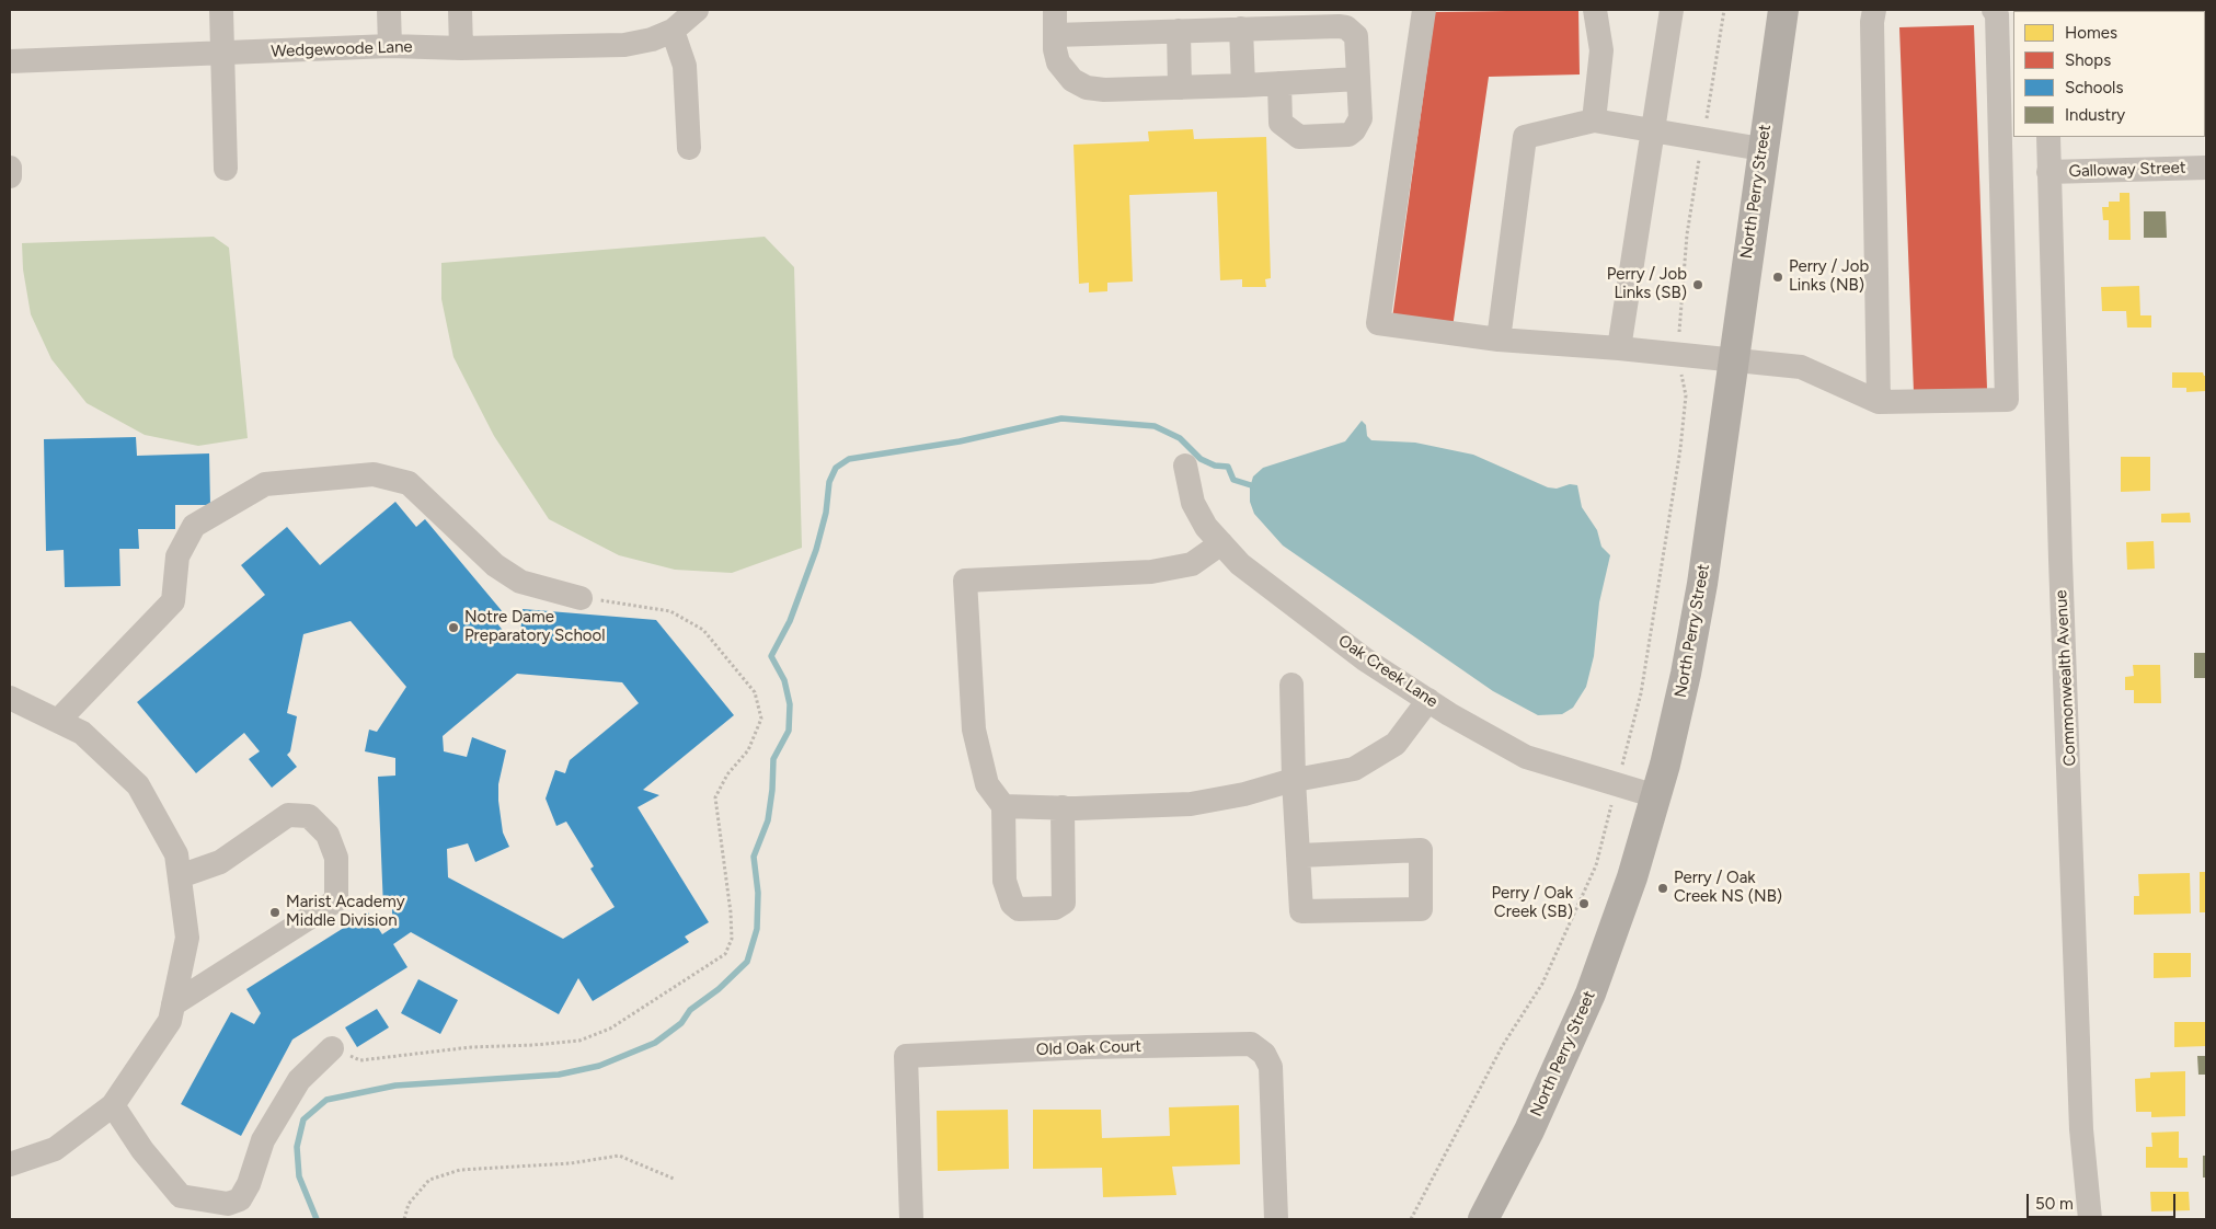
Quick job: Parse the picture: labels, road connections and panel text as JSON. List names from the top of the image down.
{
  "streets": {
    "main road": ["North Perry Street"],
    "street": [
      "Wedgewoode Lane",
      "Galloway Street",
      "Oak Creek Lane",
      "Commonwealth Avenue",
      "Old Oak Court"
    ]
  },
  "crossings": [
    ["Galloway Street", "Commonwealth Avenue"],
    ["North Perry Street", "Oak Creek Lane"]
  ],
  "places": [
    "Perry / Job Links (NB)",
    "Perry / Job Links (SB)",
    "Notre Dame Preparatory School",
    "Perry / Oak Creek NS (NB)",
    "Perry / Oak Creek (SB)",
    "Marist Academy Middle Division"
  ],
  "legend": [
    "Homes",
    "Shops",
    "Schools",
    "Industry"
  ],
  "scale_bar": "50 m"
}
